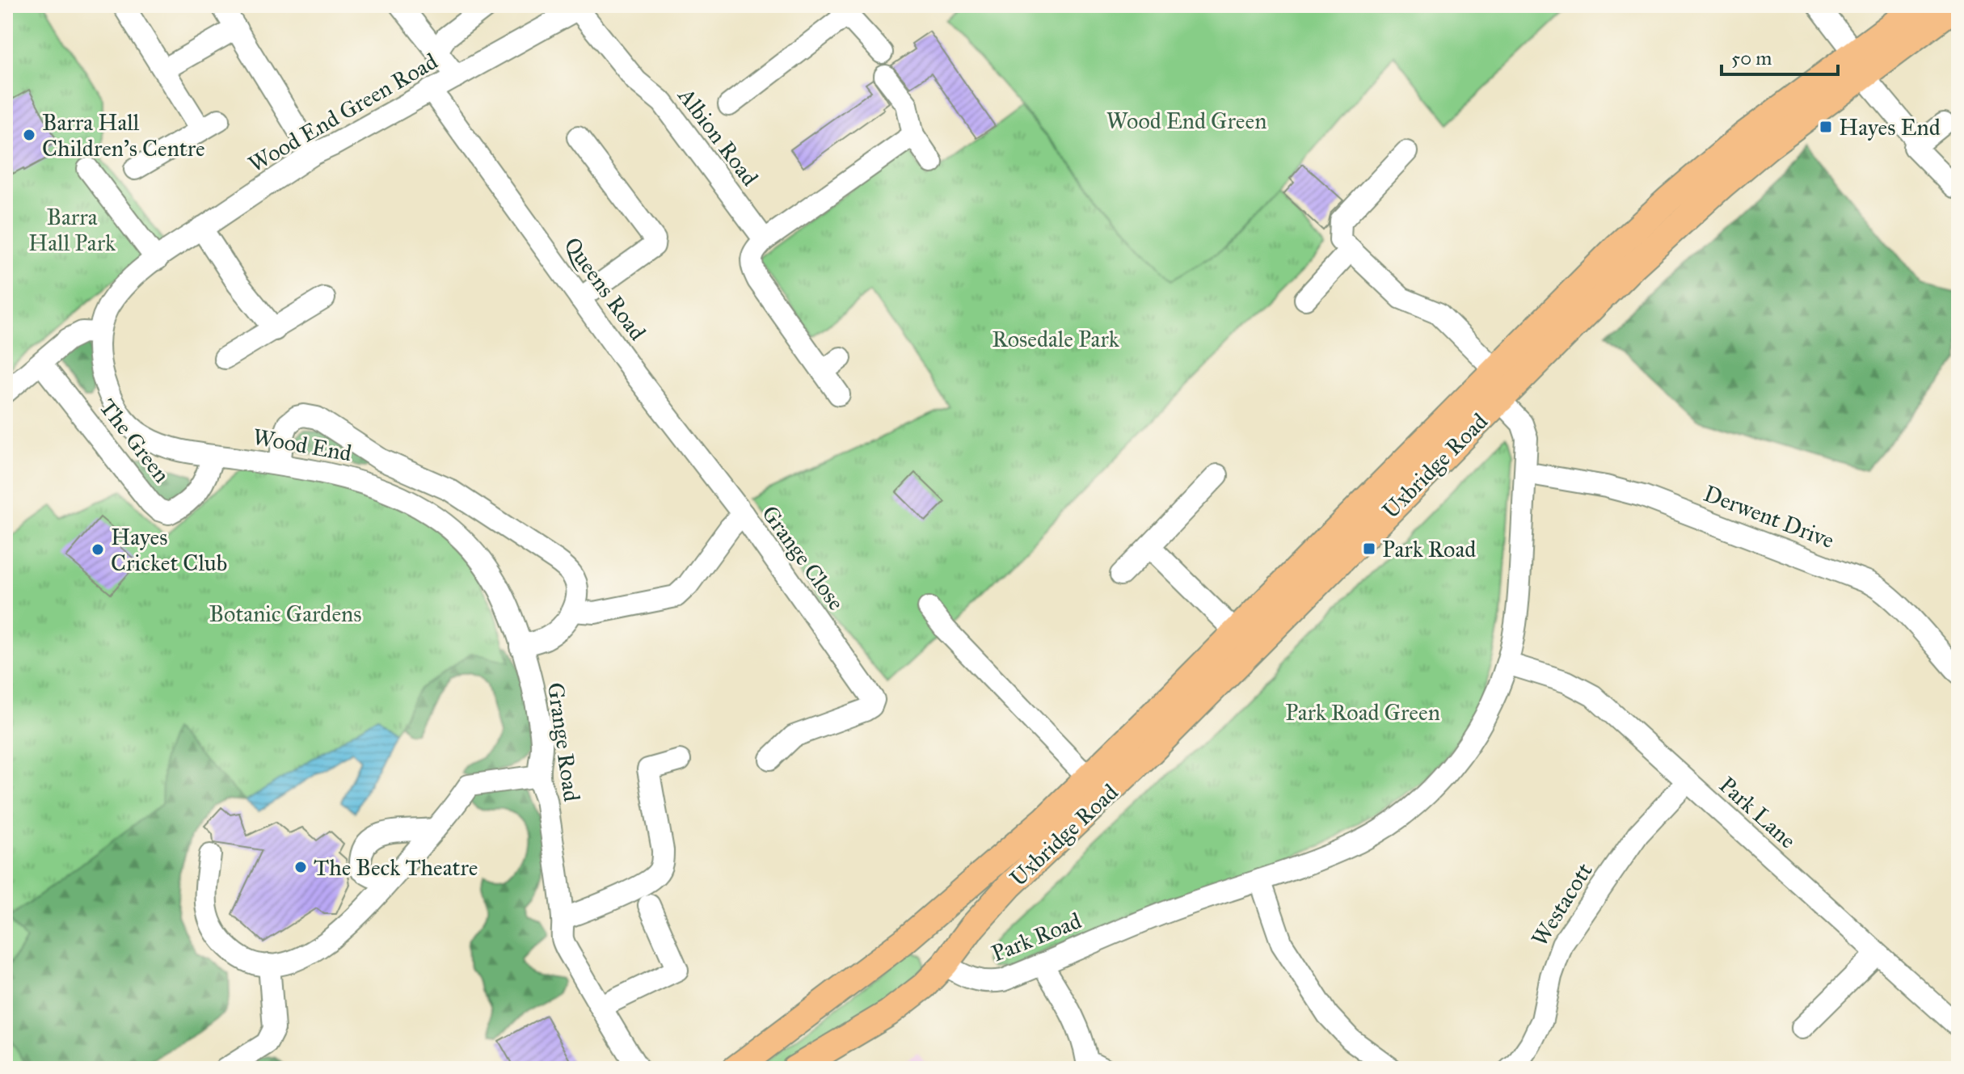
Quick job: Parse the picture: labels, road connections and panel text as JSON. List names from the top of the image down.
{
  "streets": {
    "main road": ["Uxbridge Road"],
    "street": [
      "Wood End Green Road",
      "Albion Road",
      "Queens Road",
      "The Green",
      "Wood End",
      "Derwent Drive",
      "Grange Close",
      "Grange Road",
      "Park Lane",
      "Westacott",
      "Park Road"
    ]
  },
  "crossings": [
    ["Wood End Green Road", "Albion Road"],
    ["Wood End Green Road", "Queens Road"],
    ["Wood End Green Road", "Wood End"],
    ["Queens Road", "Grange Close"],
    ["The Green", "Wood End"],
    ["Wood End", "Grange Road"],
    ["Uxbridge Road", "Park Road"],
    ["Derwent Drive", "Park Road"],
    ["Park Lane", "Westacott"],
    ["Park Lane", "Park Road"]
  ],
  "parks": [
    "Wood End Green",
    "Barra Hall Park",
    "Rosedale Park",
    "Botanic Gardens",
    "Park Road Green"
  ],
  "places": {
    "transit": ["Hayes End", "Park Road"],
    "other": ["Barra Hall Children's Centre", "Hayes Cricket Club", "The Beck Theatre"]
  },
  "scale_bar": "50 m"
}
